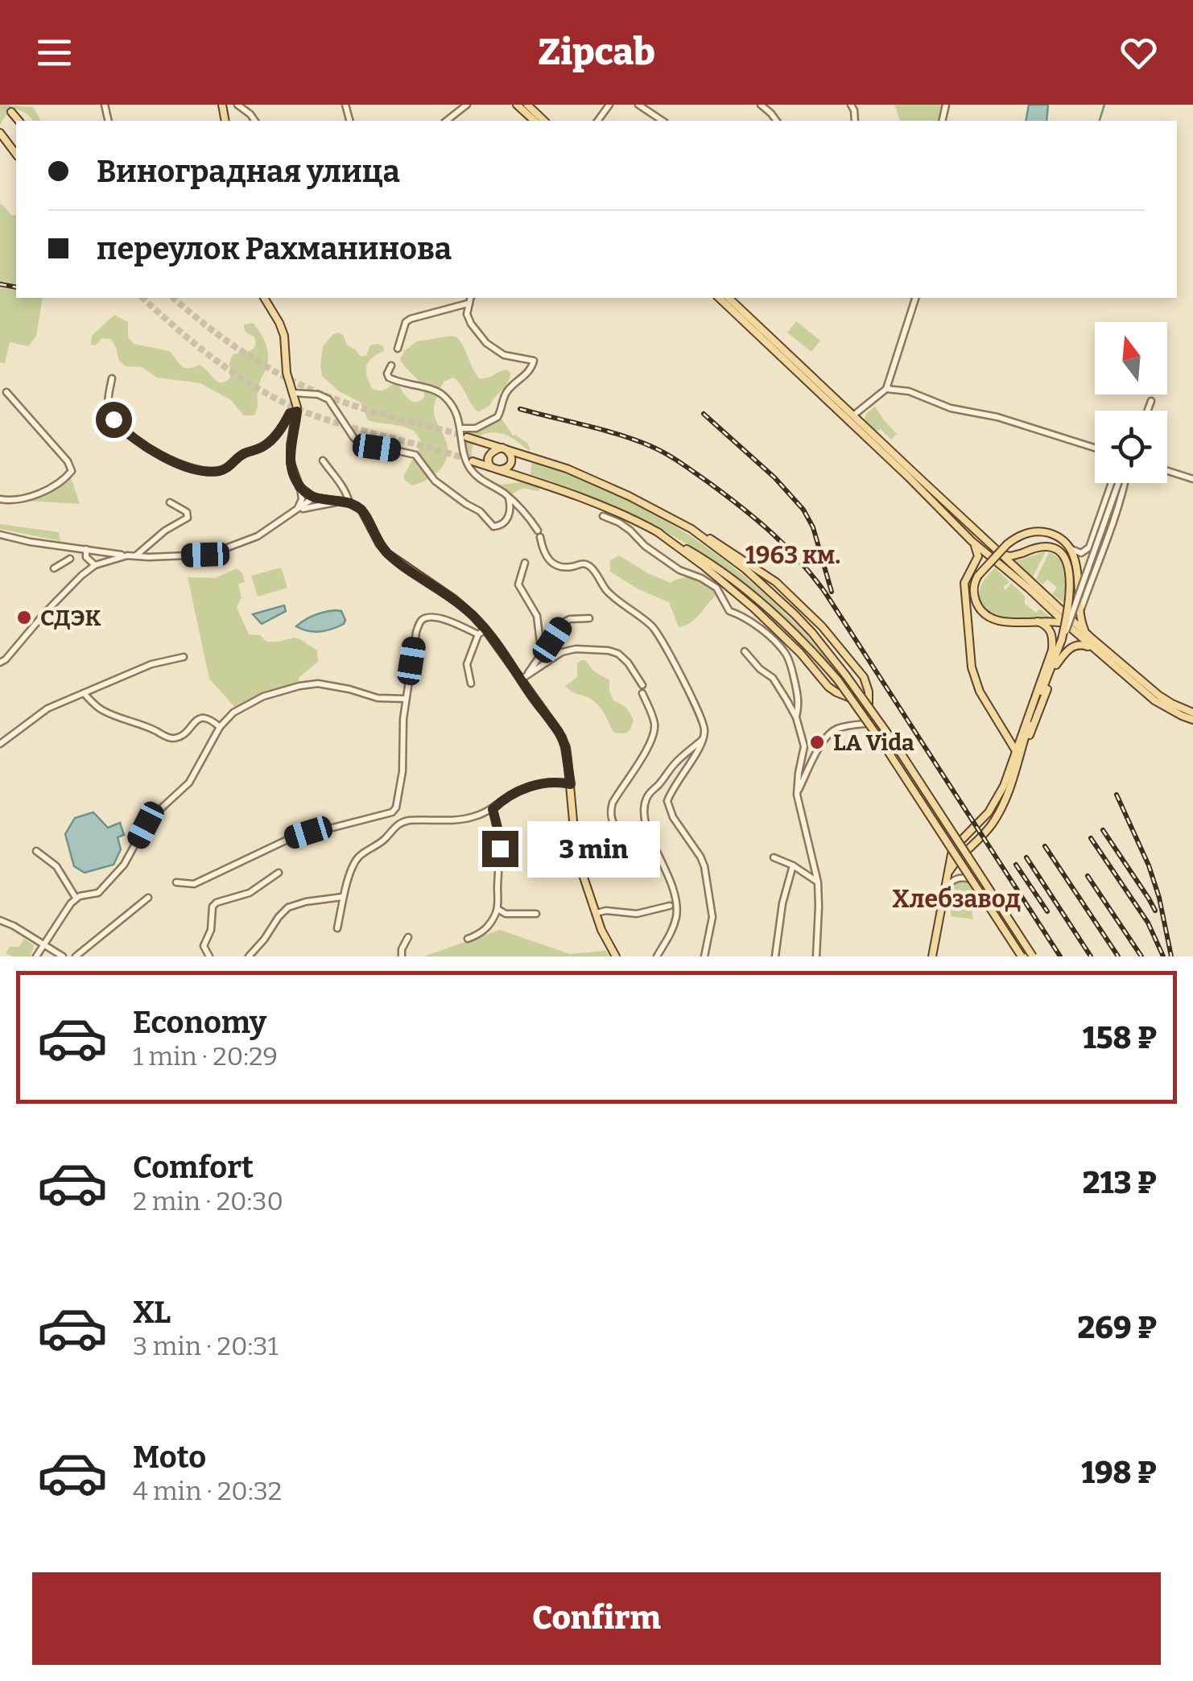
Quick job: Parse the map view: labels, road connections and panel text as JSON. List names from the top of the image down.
{
  "districts": ["1963 км.", "Хлебзавод"],
  "places": ["СДЭК", "LA Vida"],
  "north": "top",
  "page": {
    "header": "Zipcab",
    "banner": ["Виноградная улица", "переулок Рахманинова"],
    "bubble": "3 min",
    "list": [
      {
        "name": "Economy",
        "note": "1 min · 20:29",
        "value": "158 ₽"
      },
      {
        "name": "Comfort",
        "note": "2 min · 20:30",
        "value": "213 ₽"
      },
      {
        "name": "XL",
        "note": "3 min · 20:31",
        "value": "269 ₽"
      },
      {
        "name": "Moto",
        "note": "4 min · 20:32",
        "value": "198 ₽"
      }
    ],
    "buttons": "Confirm"
  }
}
